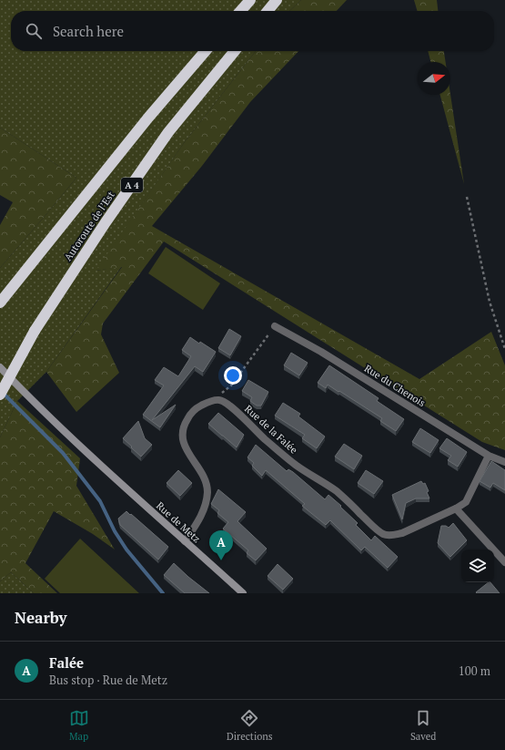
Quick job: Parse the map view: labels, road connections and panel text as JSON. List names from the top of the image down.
{
  "streets": {
    "highway": ["A 4", "Autoroute de l’Est"],
    "main road": ["Rue de Metz"],
    "street": ["Rue du Chenois", "Rue de la Falée"]
  },
  "crossings": [
    ["Rue du Chenois", "Rue de la Falée"]
  ],
  "north": "right",
  "page": {
    "search": "Search here",
    "pins": "A",
    "heading": "Nearby",
    "list": [
      {
        "mark": "A",
        "name": "Falée",
        "note": "Bus stop · Rue de Metz",
        "value": "100 m"
      }
    ],
    "nav": ["Map", "Directions", "Saved"]
  }
}
